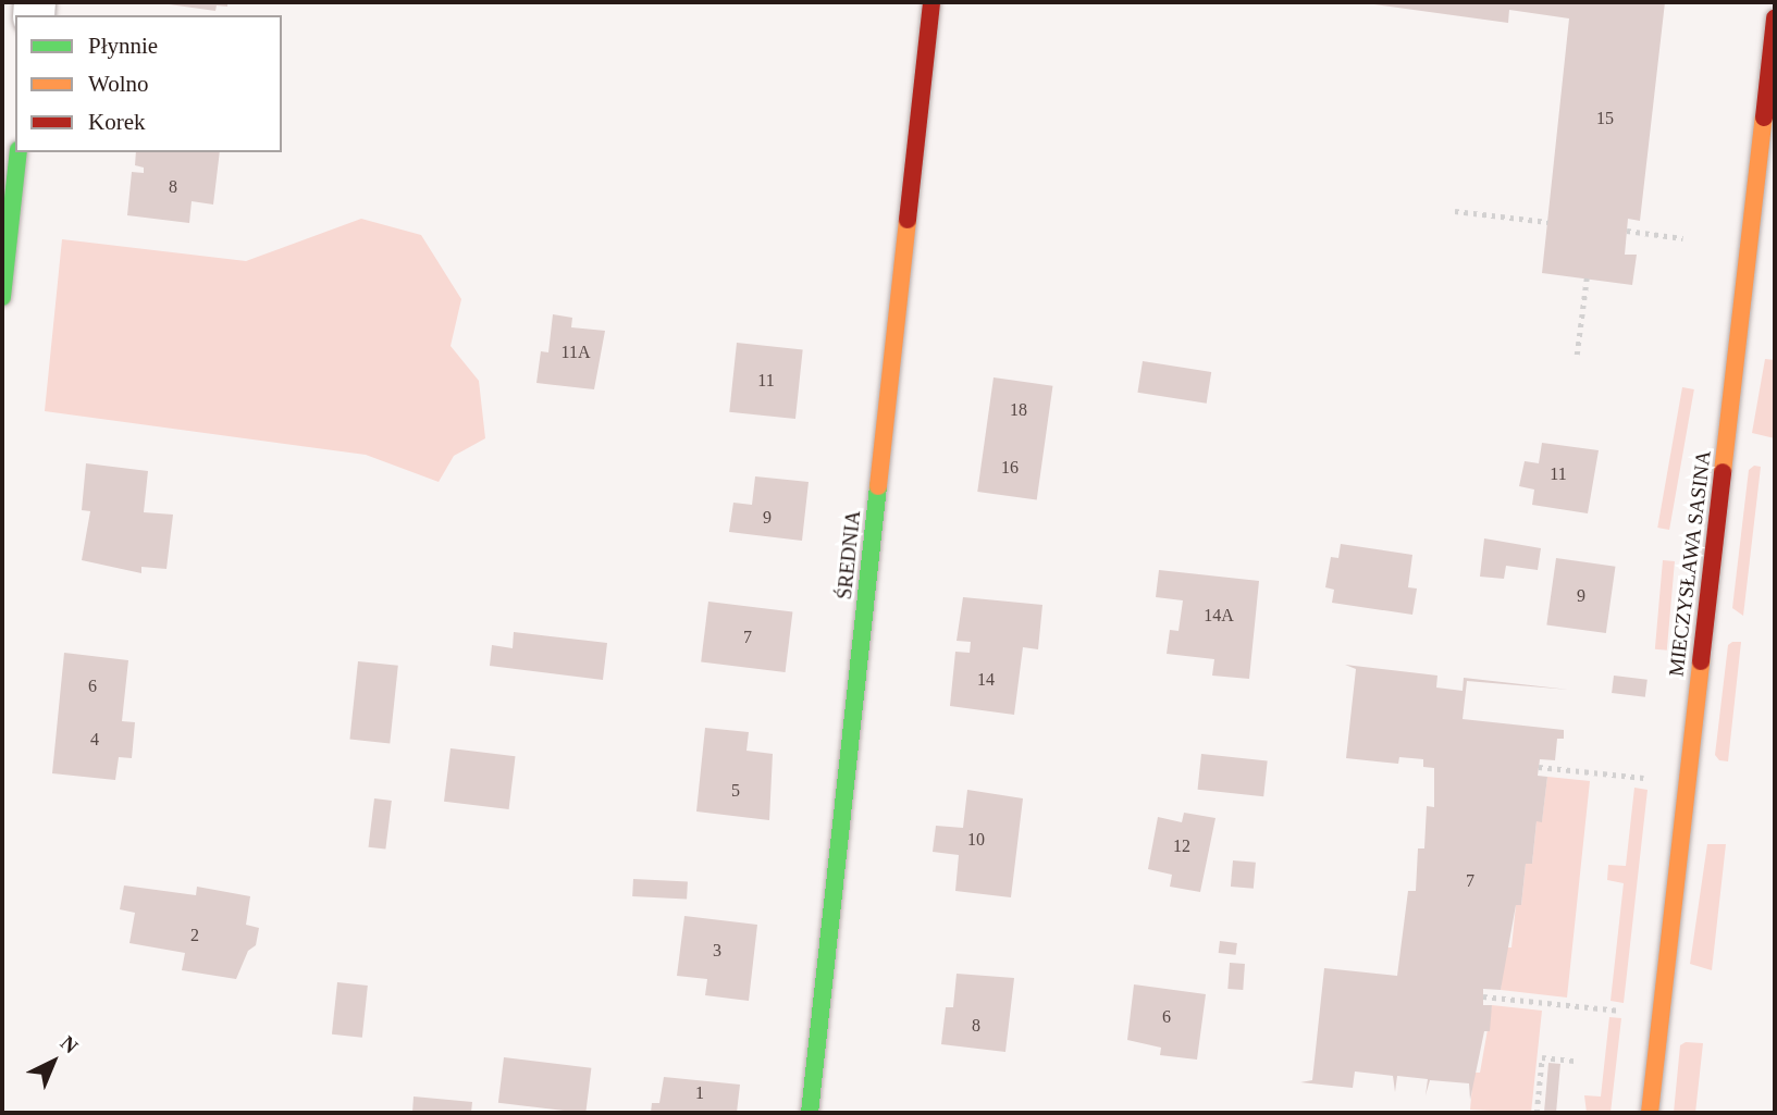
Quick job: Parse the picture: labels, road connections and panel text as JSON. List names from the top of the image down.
{
  "streets": {
    "street": ["ŚREDNIA", "MIECZYSŁAWA SASINA"]
  },
  "house_numbers": [
    "15",
    "8",
    "11A",
    "11",
    "18",
    "16",
    "11",
    "9",
    "9",
    "14A",
    "7",
    "14",
    "6",
    "4",
    "5",
    "10",
    "12",
    "7",
    "2",
    "3",
    "6",
    "8",
    "1"
  ],
  "legend": ["Płynnie", "Wolno", "Korek"],
  "north": "top right"
}
